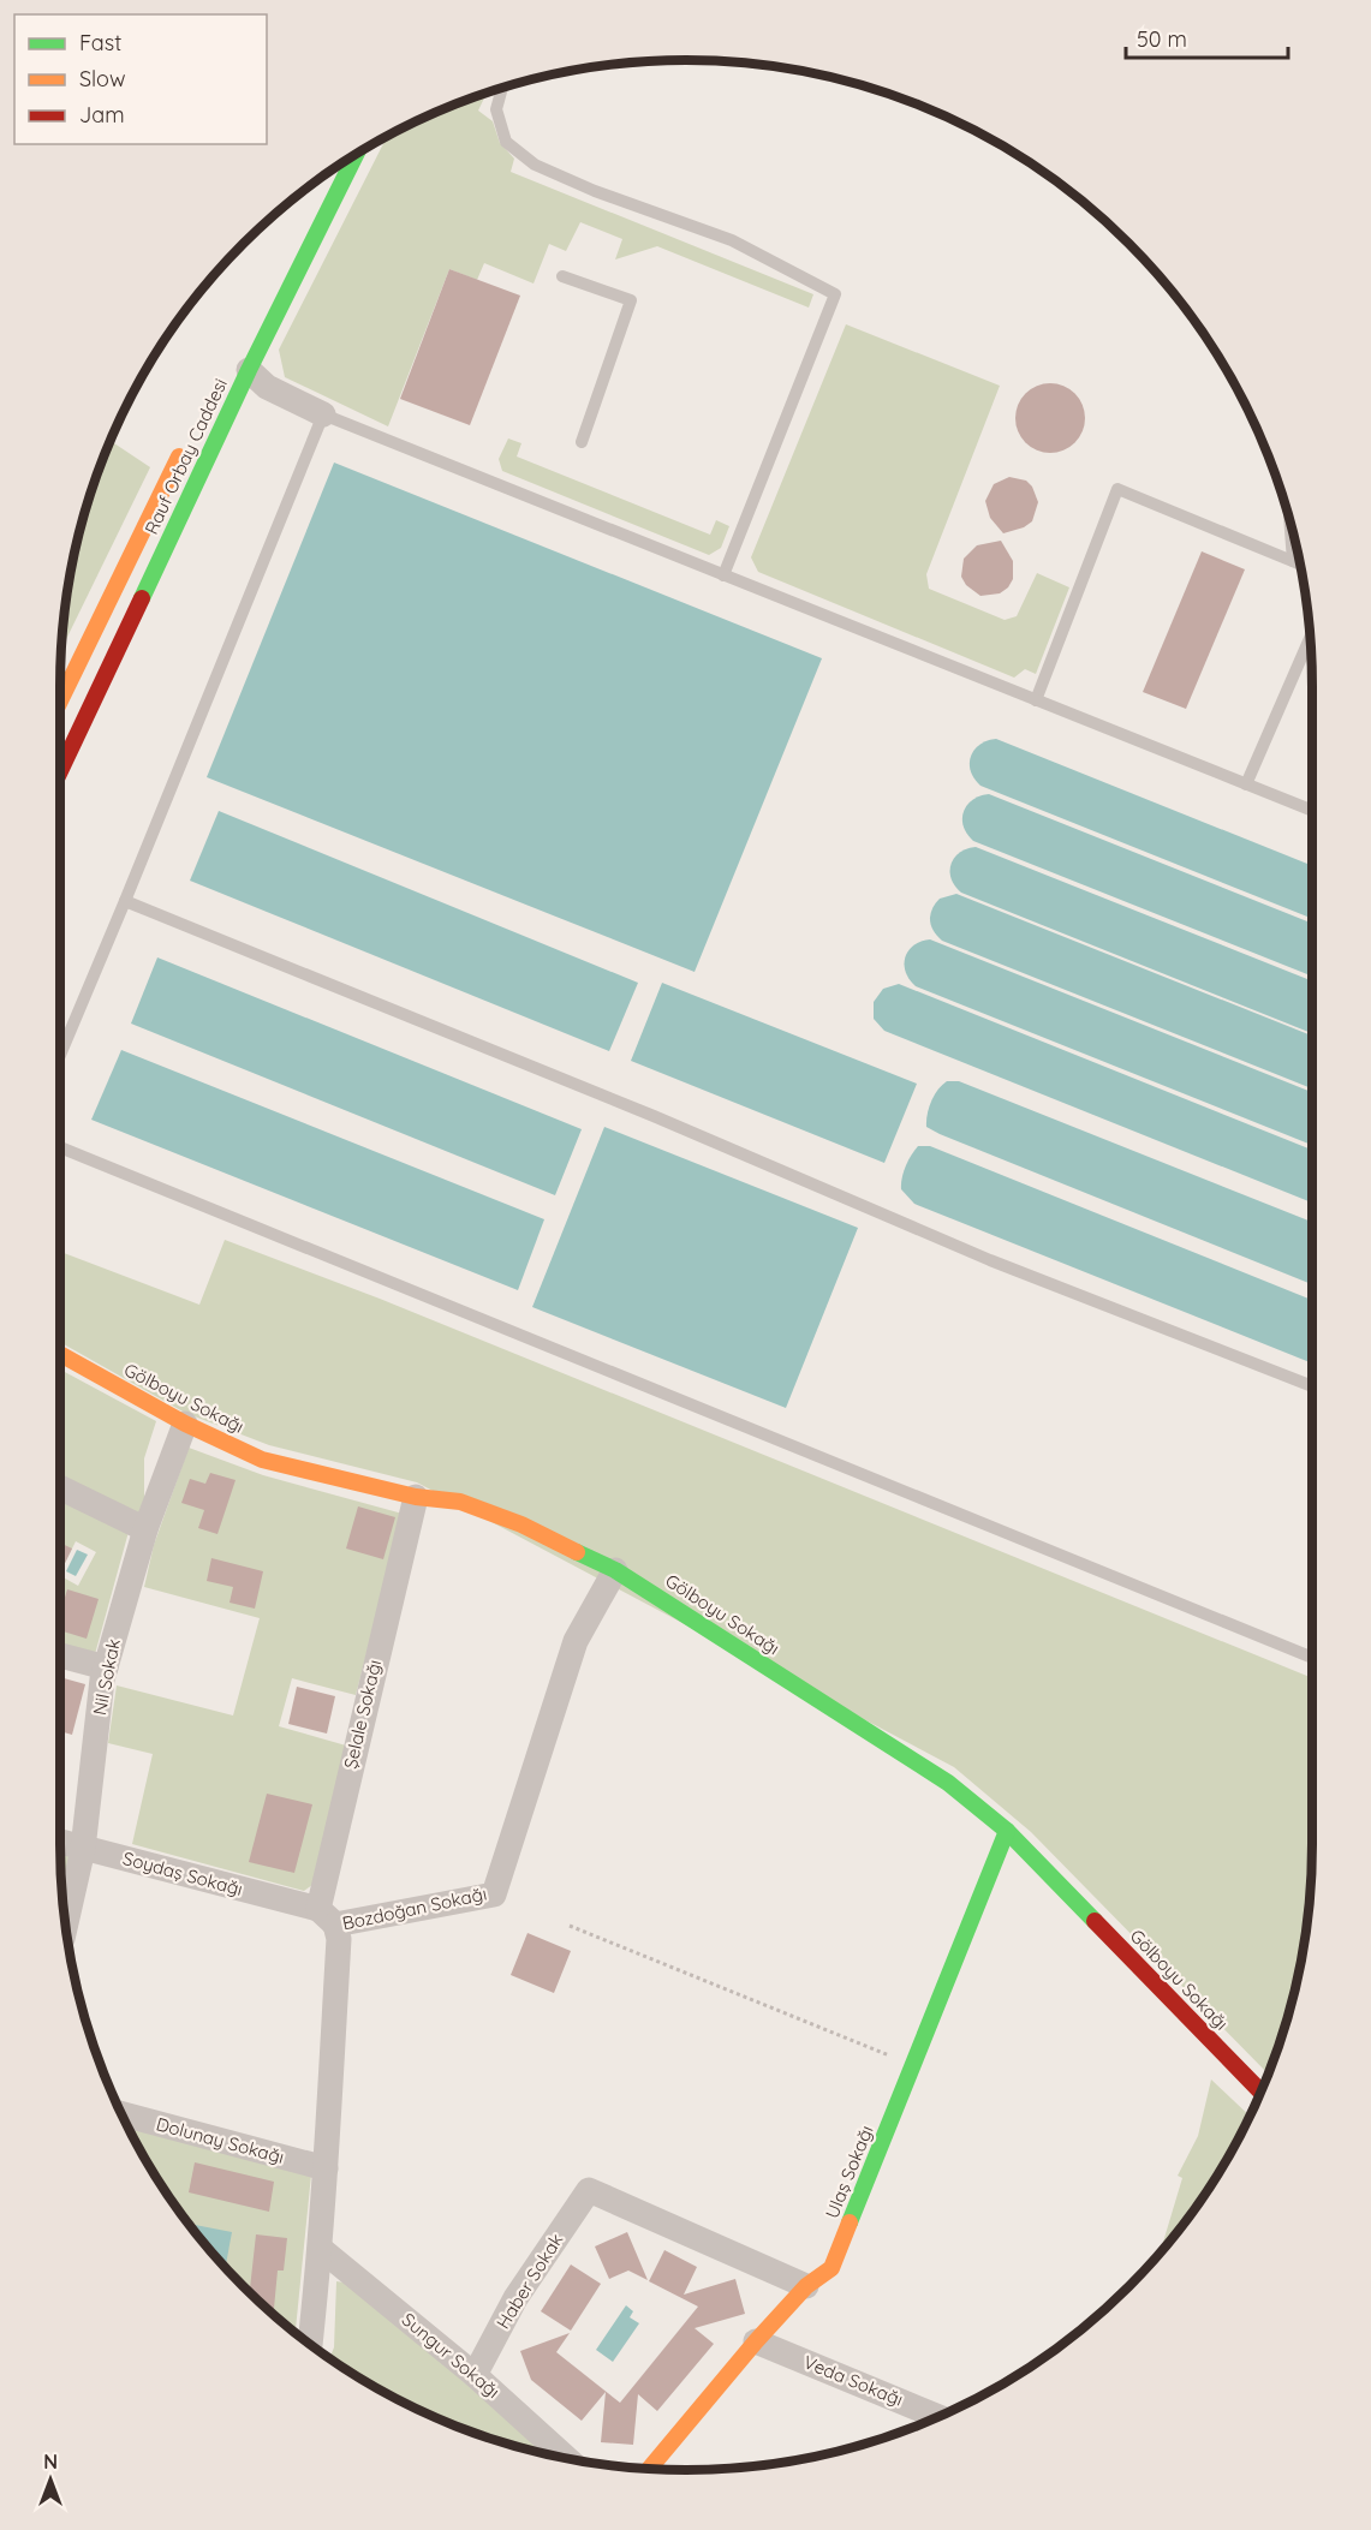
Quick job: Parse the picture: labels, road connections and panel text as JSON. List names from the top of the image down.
{
  "streets": {
    "street": [
      "Rauf Orbay Caddesi",
      "Gölboyu Sokağı",
      "Nil Sokak",
      "Şelale Sokağı",
      "Soydaş Sokağı",
      "Bozdoğan Sokağı",
      "Dolunay Sokağı",
      "Ulaş Sokağı",
      "Haber Sokak",
      "Sungur Sokağı",
      "Veda Sokağı"
    ]
  },
  "crossings": [
    ["Gölboyu Sokağı", "Nil Sokak"],
    ["Gölboyu Sokağı", "Şelale Sokağı"],
    ["Gölboyu Sokağı", "Bozdoğan Sokağı"],
    ["Gölboyu Sokağı", "Ulaş Sokağı"],
    ["Nil Sokak", "Soydaş Sokağı"],
    ["Şelale Sokağı", "Soydaş Sokağı"],
    ["Şelale Sokağı", "Bozdoğan Sokağı"],
    ["Soydaş Sokağı", "Bozdoğan Sokağı"],
    ["Bozdoğan Sokağı", "Dolunay Sokağı"],
    ["Bozdoğan Sokağı", "Sungur Sokağı"],
    ["Ulaş Sokağı", "Haber Sokak"],
    ["Ulaş Sokağı", "Veda Sokağı"],
    ["Haber Sokak", "Sungur Sokağı"]
  ],
  "legend": ["Fast", "Slow", "Jam"],
  "scale_bar": "50 m",
  "north": "top"
}
